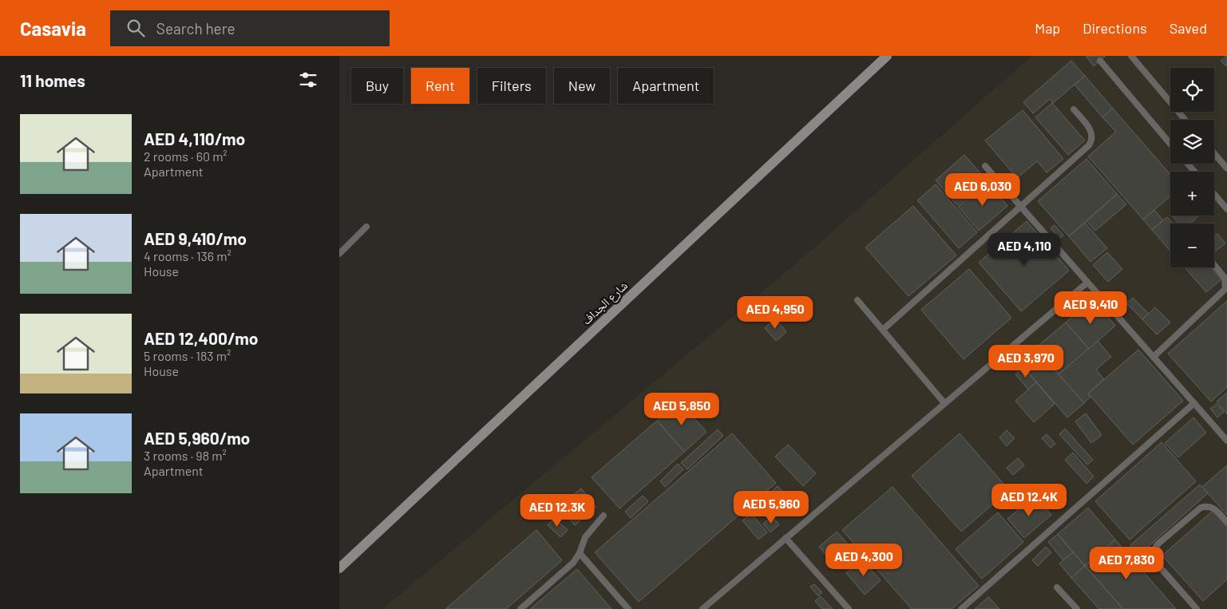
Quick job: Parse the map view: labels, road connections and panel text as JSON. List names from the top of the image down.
{
  "streets": {
    "street": ["شارع الجداف"]
  },
  "page": {
    "header": "Casavia",
    "search": "Search here",
    "nav": ["Map", "Directions", "Saved"],
    "heading": "11 homes",
    "map_buttons": ["+", "−"],
    "chip": [
      "Buy",
      "Rent",
      "Filters",
      "New",
      "Apartment"
    ],
    "list": [
      {
        "name": "AED 4,110/mo",
        "note": "2 rooms · 60 m² · Apartment"
      },
      {
        "name": "AED 9,410/mo",
        "note": "4 rooms · 136 m² · House"
      },
      {
        "name": "AED 12,400/mo",
        "note": "5 rooms · 183 m² · House"
      },
      {
        "name": "AED 5,960/mo",
        "note": "3 rooms · 98 m² · Apartment"
      }
    ],
    "price": [
      "AED 6,030",
      "AED 4,110",
      "AED 9,410",
      "AED 4,950",
      "AED 3,970",
      "AED 5,850",
      "AED 12.4K",
      "AED 5,960",
      "AED 12.3K",
      "AED 4,300",
      "AED 7,830"
    ]
  }
}
